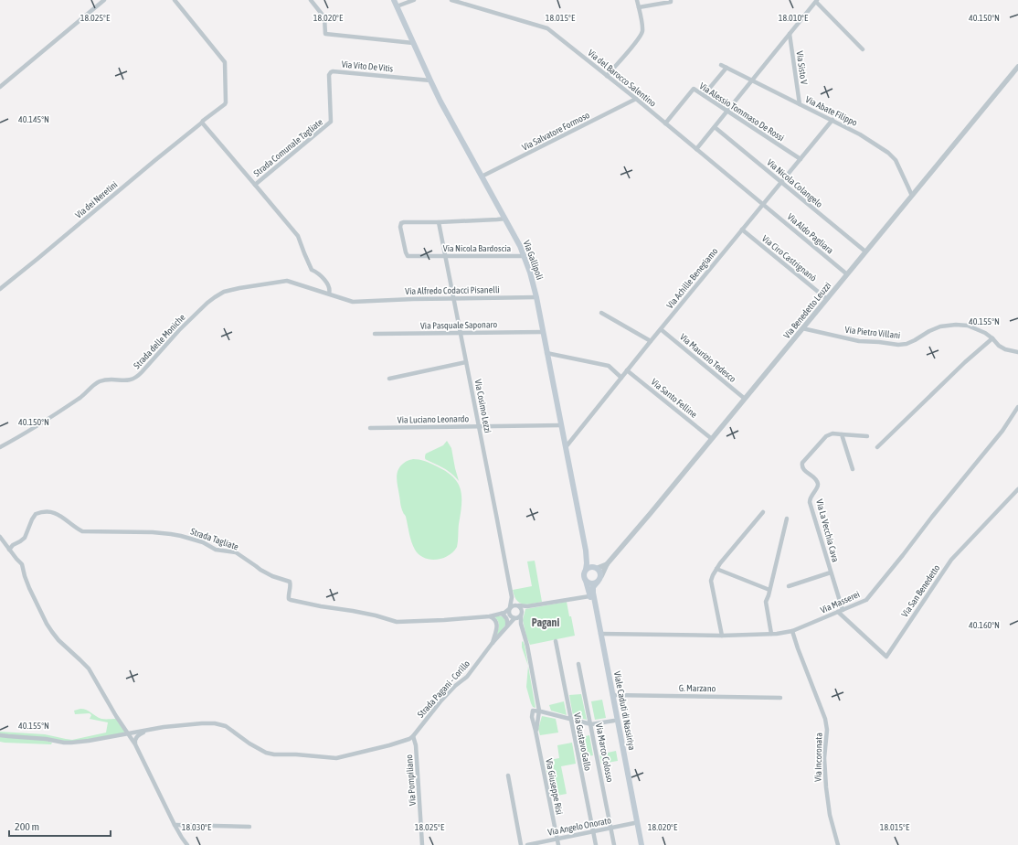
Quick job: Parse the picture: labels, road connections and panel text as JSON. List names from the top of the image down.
{
  "streets": {
    "main road": ["Via Gallipoli", "Viale Caduti di Nassiriya"],
    "street": [
      "Via Vito De Vitis",
      "Via Sisto V",
      "Via del Barocco Salentino",
      "Via Abate Filippo",
      "Via Alessio Tommaso De Rossi",
      "Via Salvatore Formoso",
      "Strada Comunale Tagliate",
      "Via Nicola Colangelo",
      "Via dei Neretini",
      "Via Aldo Pagliara",
      "Via Nicola Bardoscia",
      "Via Ciro Castrignanò",
      "Via Achille Benegiamo",
      "Via Alfredo Codacci Pisanelli",
      "Via Benedetto Leuzzi",
      "Via Pasquale Saponaro",
      "Via Pietro Villani",
      "Strada delle Moniche",
      "Via Maurizio Tedesco",
      "Via Santo Felline",
      "Via Cosimo Lezzi",
      "Via Luciano Leonardo",
      "Via La Vecchia Cava",
      "Strada Tagliate",
      "Via San Benedetto",
      "Via Masserei",
      "G. Marzano",
      "Strada Pagani - Corillo",
      "Via Gustavo Gallo",
      "Via Marco Colosso",
      "Via Incoronata",
      "Via Pompiliano",
      "Via Giuseppe Risi",
      "Via Angelo Onorato"
    ]
  },
  "crossings": [
    ["Via Vito De Vitis", "Strada Comunale Tagliate"],
    ["Via Vito De Vitis", "Via Gallipoli"],
    ["Via Sisto V", "Via Abate Filippo"],
    ["Via del Barocco Salentino", "Via Alessio Tommaso De Rossi"],
    ["Via del Barocco Salentino", "Via Salvatore Formoso"],
    ["Via del Barocco Salentino", "Via Aldo Pagliara"],
    ["Via del Barocco Salentino", "Via Achille Benegiamo"],
    ["Via Abate Filippo", "Via Achille Benegiamo"],
    ["Via Abate Filippo", "Via Benedetto Leuzzi"],
    ["Via Alessio Tommaso De Rossi", "Via Achille Benegiamo"],
    ["Via Salvatore Formoso", "Via Gallipoli"],
    ["Strada Comunale Tagliate", "Via dei Neretini"],
    ["Strada Comunale Tagliate", "Via Alfredo Codacci Pisanelli"],
    ["Strada Comunale Tagliate", "Strada delle Moniche"],
    ["Via Nicola Colangelo", "Via Achille Benegiamo"],
    ["Via Nicola Colangelo", "Via Benedetto Leuzzi"],
    ["Via Aldo Pagliara", "Via Achille Benegiamo"],
    ["Via Aldo Pagliara", "Via Benedetto Leuzzi"],
    ["Via Nicola Bardoscia", "Via Gallipoli"],
    ["Via Nicola Bardoscia", "Via Cosimo Lezzi"],
    ["Via Ciro Castrignanò", "Via Achille Benegiamo"],
    ["Via Ciro Castrignanò", "Via Benedetto Leuzzi"],
    ["Via Gallipoli", "Via Achille Benegiamo"],
    ["Via Gallipoli", "Via Alfredo Codacci Pisanelli"],
    ["Via Gallipoli", "Via Benedetto Leuzzi"],
    ["Via Gallipoli", "Via Pasquale Saponaro"],
    ["Via Gallipoli", "Via Luciano Leonardo"],
    ["Via Gallipoli", "Viale Caduti di Nassiriya"],
    ["Via Achille Benegiamo", "Via Maurizio Tedesco"],
    ["Via Achille Benegiamo", "Via Santo Felline"],
    ["Via Alfredo Codacci Pisanelli", "Strada delle Moniche"],
    ["Via Alfredo Codacci Pisanelli", "Via Cosimo Lezzi"],
    ["Via Benedetto Leuzzi", "Via Pietro Villani"],
    ["Via Benedetto Leuzzi", "Via Maurizio Tedesco"],
    ["Via Benedetto Leuzzi", "Via Santo Felline"],
    ["Via Benedetto Leuzzi", "Viale Caduti di Nassiriya"],
    ["Via Pasquale Saponaro", "Via Cosimo Lezzi"],
    ["Via Cosimo Lezzi", "Via Luciano Leonardo"],
    ["Via Cosimo Lezzi", "Strada Tagliate"],
    ["Via Cosimo Lezzi", "Strada Pagani - Corillo"],
    ["Via Cosimo Lezzi", "Via Giuseppe Risi"],
    ["Via La Vecchia Cava", "Via San Benedetto"],
    ["Via La Vecchia Cava", "Via Masserei"],
    ["Strada Tagliate", "Strada Pagani - Corillo"],
    ["Strada Tagliate", "Via Giuseppe Risi"],
    ["Via San Benedetto", "Via Masserei"],
    ["Via Masserei", "Viale Caduti di Nassiriya"],
    ["Via Masserei", "Via Incoronata"],
    ["G. Marzano", "Viale Caduti di Nassiriya"],
    ["Strada Pagani - Corillo", "Via Pompiliano"],
    ["Strada Pagani - Corillo", "Via Giuseppe Risi"],
    ["Viale Caduti di Nassiriya", "Via Angelo Onorato"],
    ["Via Gustavo Gallo", "Via Angelo Onorato"],
    ["Via Marco Colosso", "Via Angelo Onorato"],
    ["Via Giuseppe Risi", "Via Angelo Onorato"]
  ],
  "districts": ["Pagani"],
  "scale_bar": "200 m",
  "coordinates": [
    "18.025°E",
    "18.020°E",
    "18.015°E",
    "18.010°E",
    "40.150°N",
    "40.145°N",
    "40.155°N",
    "40.160°N",
    "18.030°E"
  ]
}
